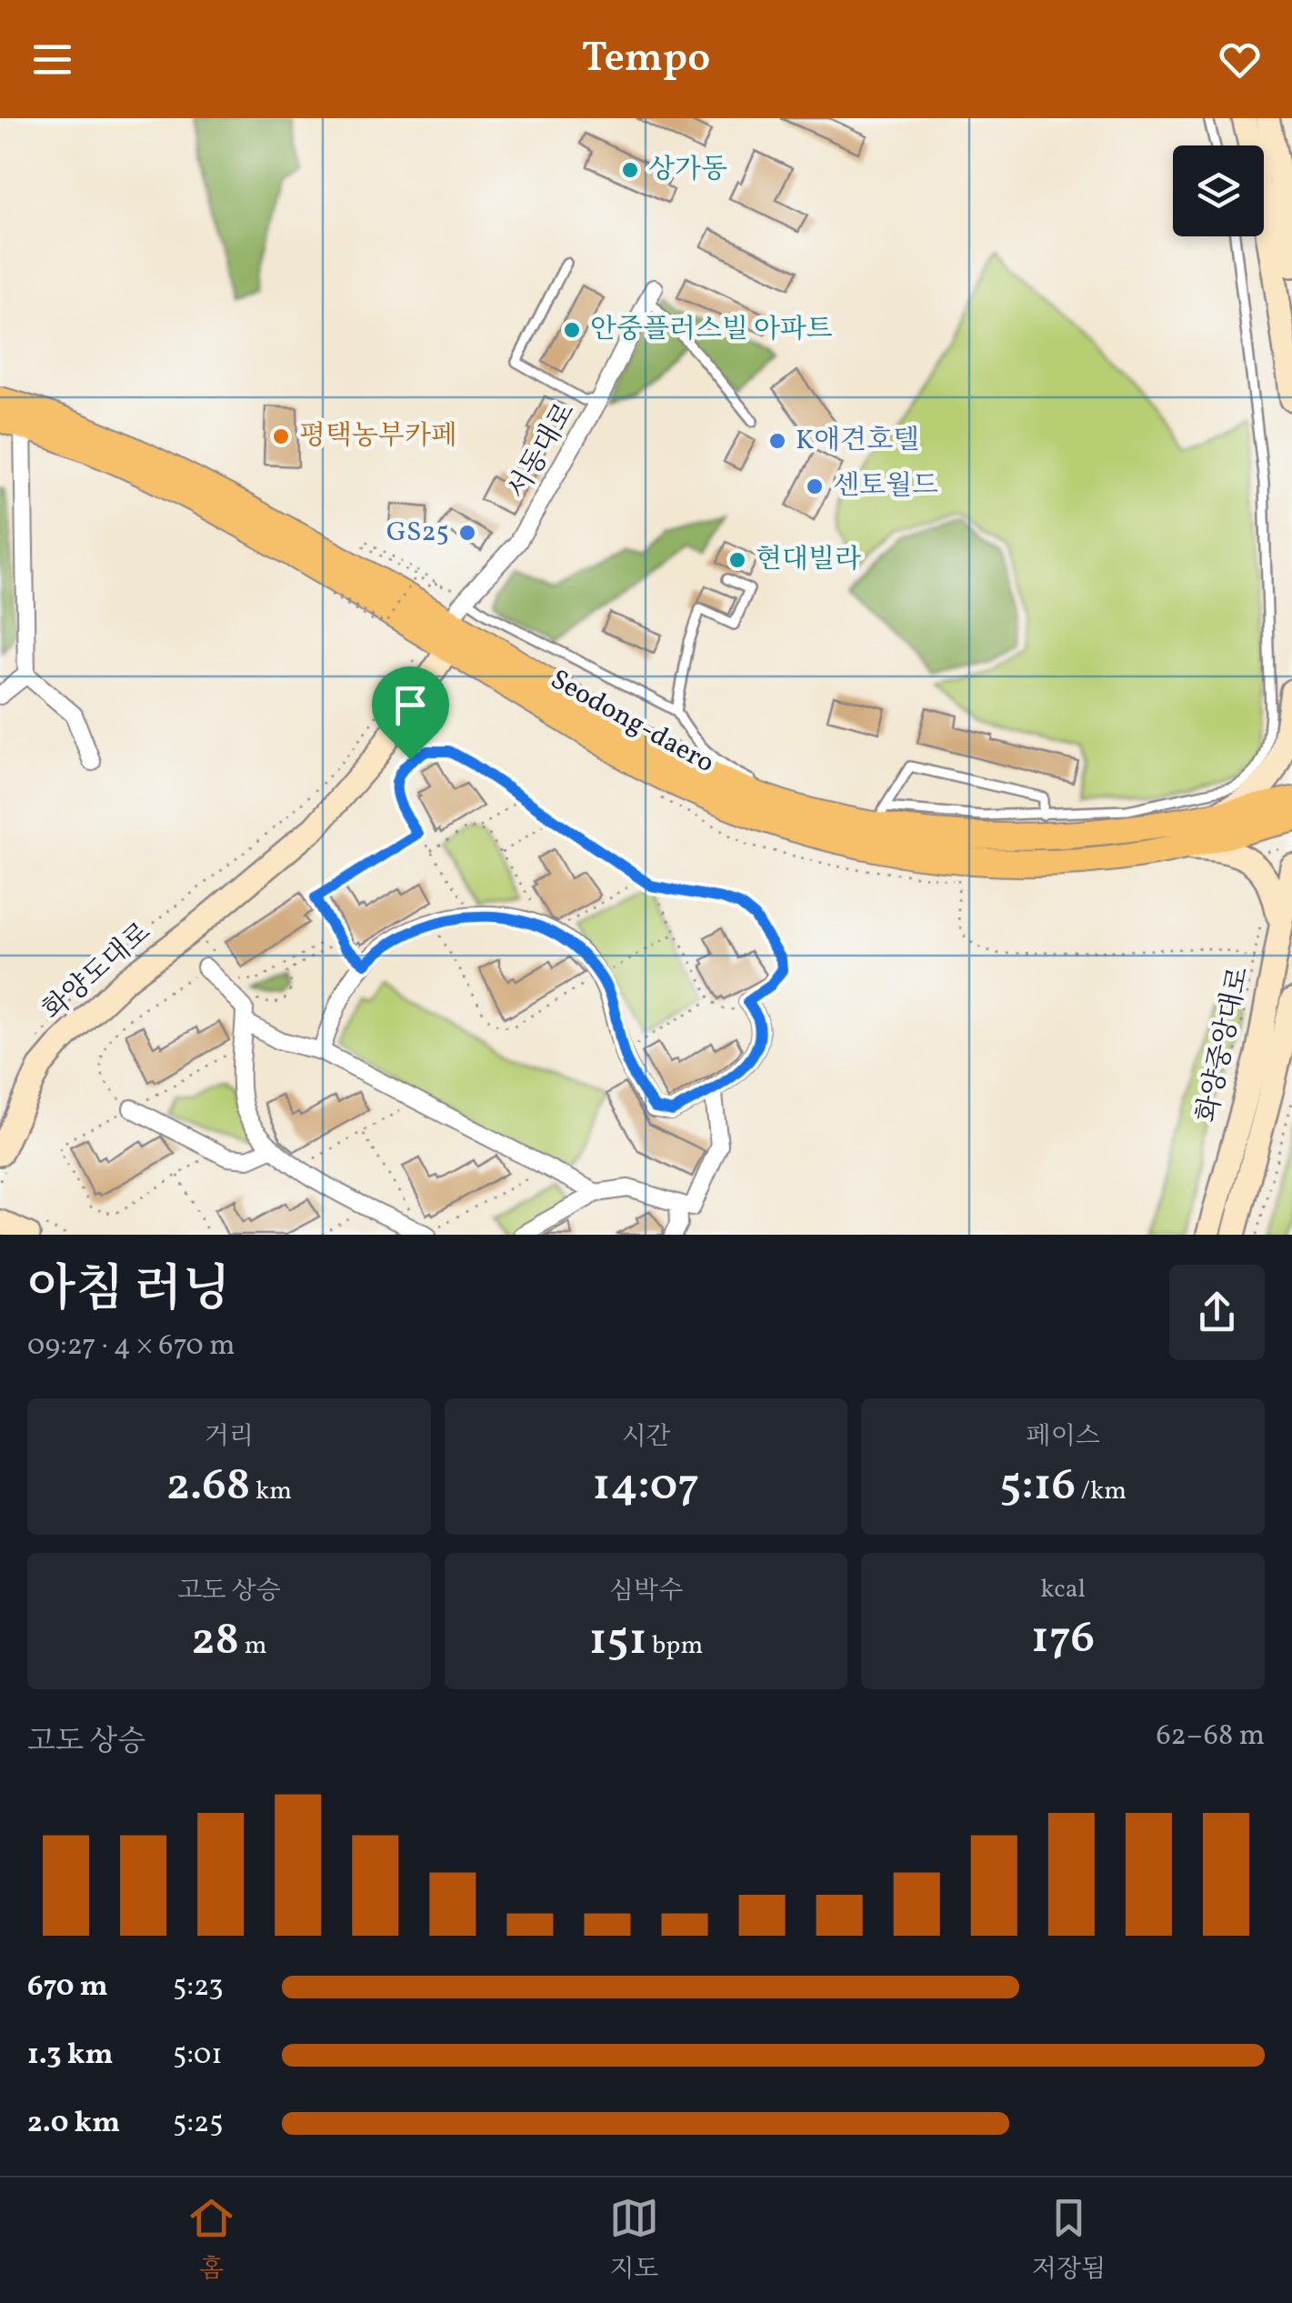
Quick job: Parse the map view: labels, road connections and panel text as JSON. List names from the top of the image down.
{
  "streets": {
    "main road": ["Seodong-daero", "화양도대로", "화양중앙대로"],
    "street": ["서동대로"]
  },
  "crossings": [
    ["서동대로", "Seodong-daero"]
  ],
  "places": [
    "상가동",
    "안중플러스빌 아파트",
    "평택농부카페",
    "K애견호텔",
    "센토월드",
    "GS25",
    "현대빌라"
  ],
  "page": {
    "header": "Tempo",
    "heading": ["아침 러닝", "09:27 · 4 × 670 m"],
    "stats": [
      ["거리", "2.68 km"],
      ["시간", "14:07"],
      ["페이스", "5:16 /km"],
      ["고도 상승", "28 m"],
      ["심박수", "151 bpm"],
      ["kcal", "176"]
    ],
    "chart": ["고도 상승", "62–68 m"],
    "list": [
      {
        "name": "670 m",
        "note": "5:23"
      },
      {
        "name": "1.3 km",
        "note": "5:01"
      },
      {
        "name": "2.0 km",
        "note": "5:25"
      }
    ],
    "tabs": ["홈", "지도", "저장됨"]
  }
}
